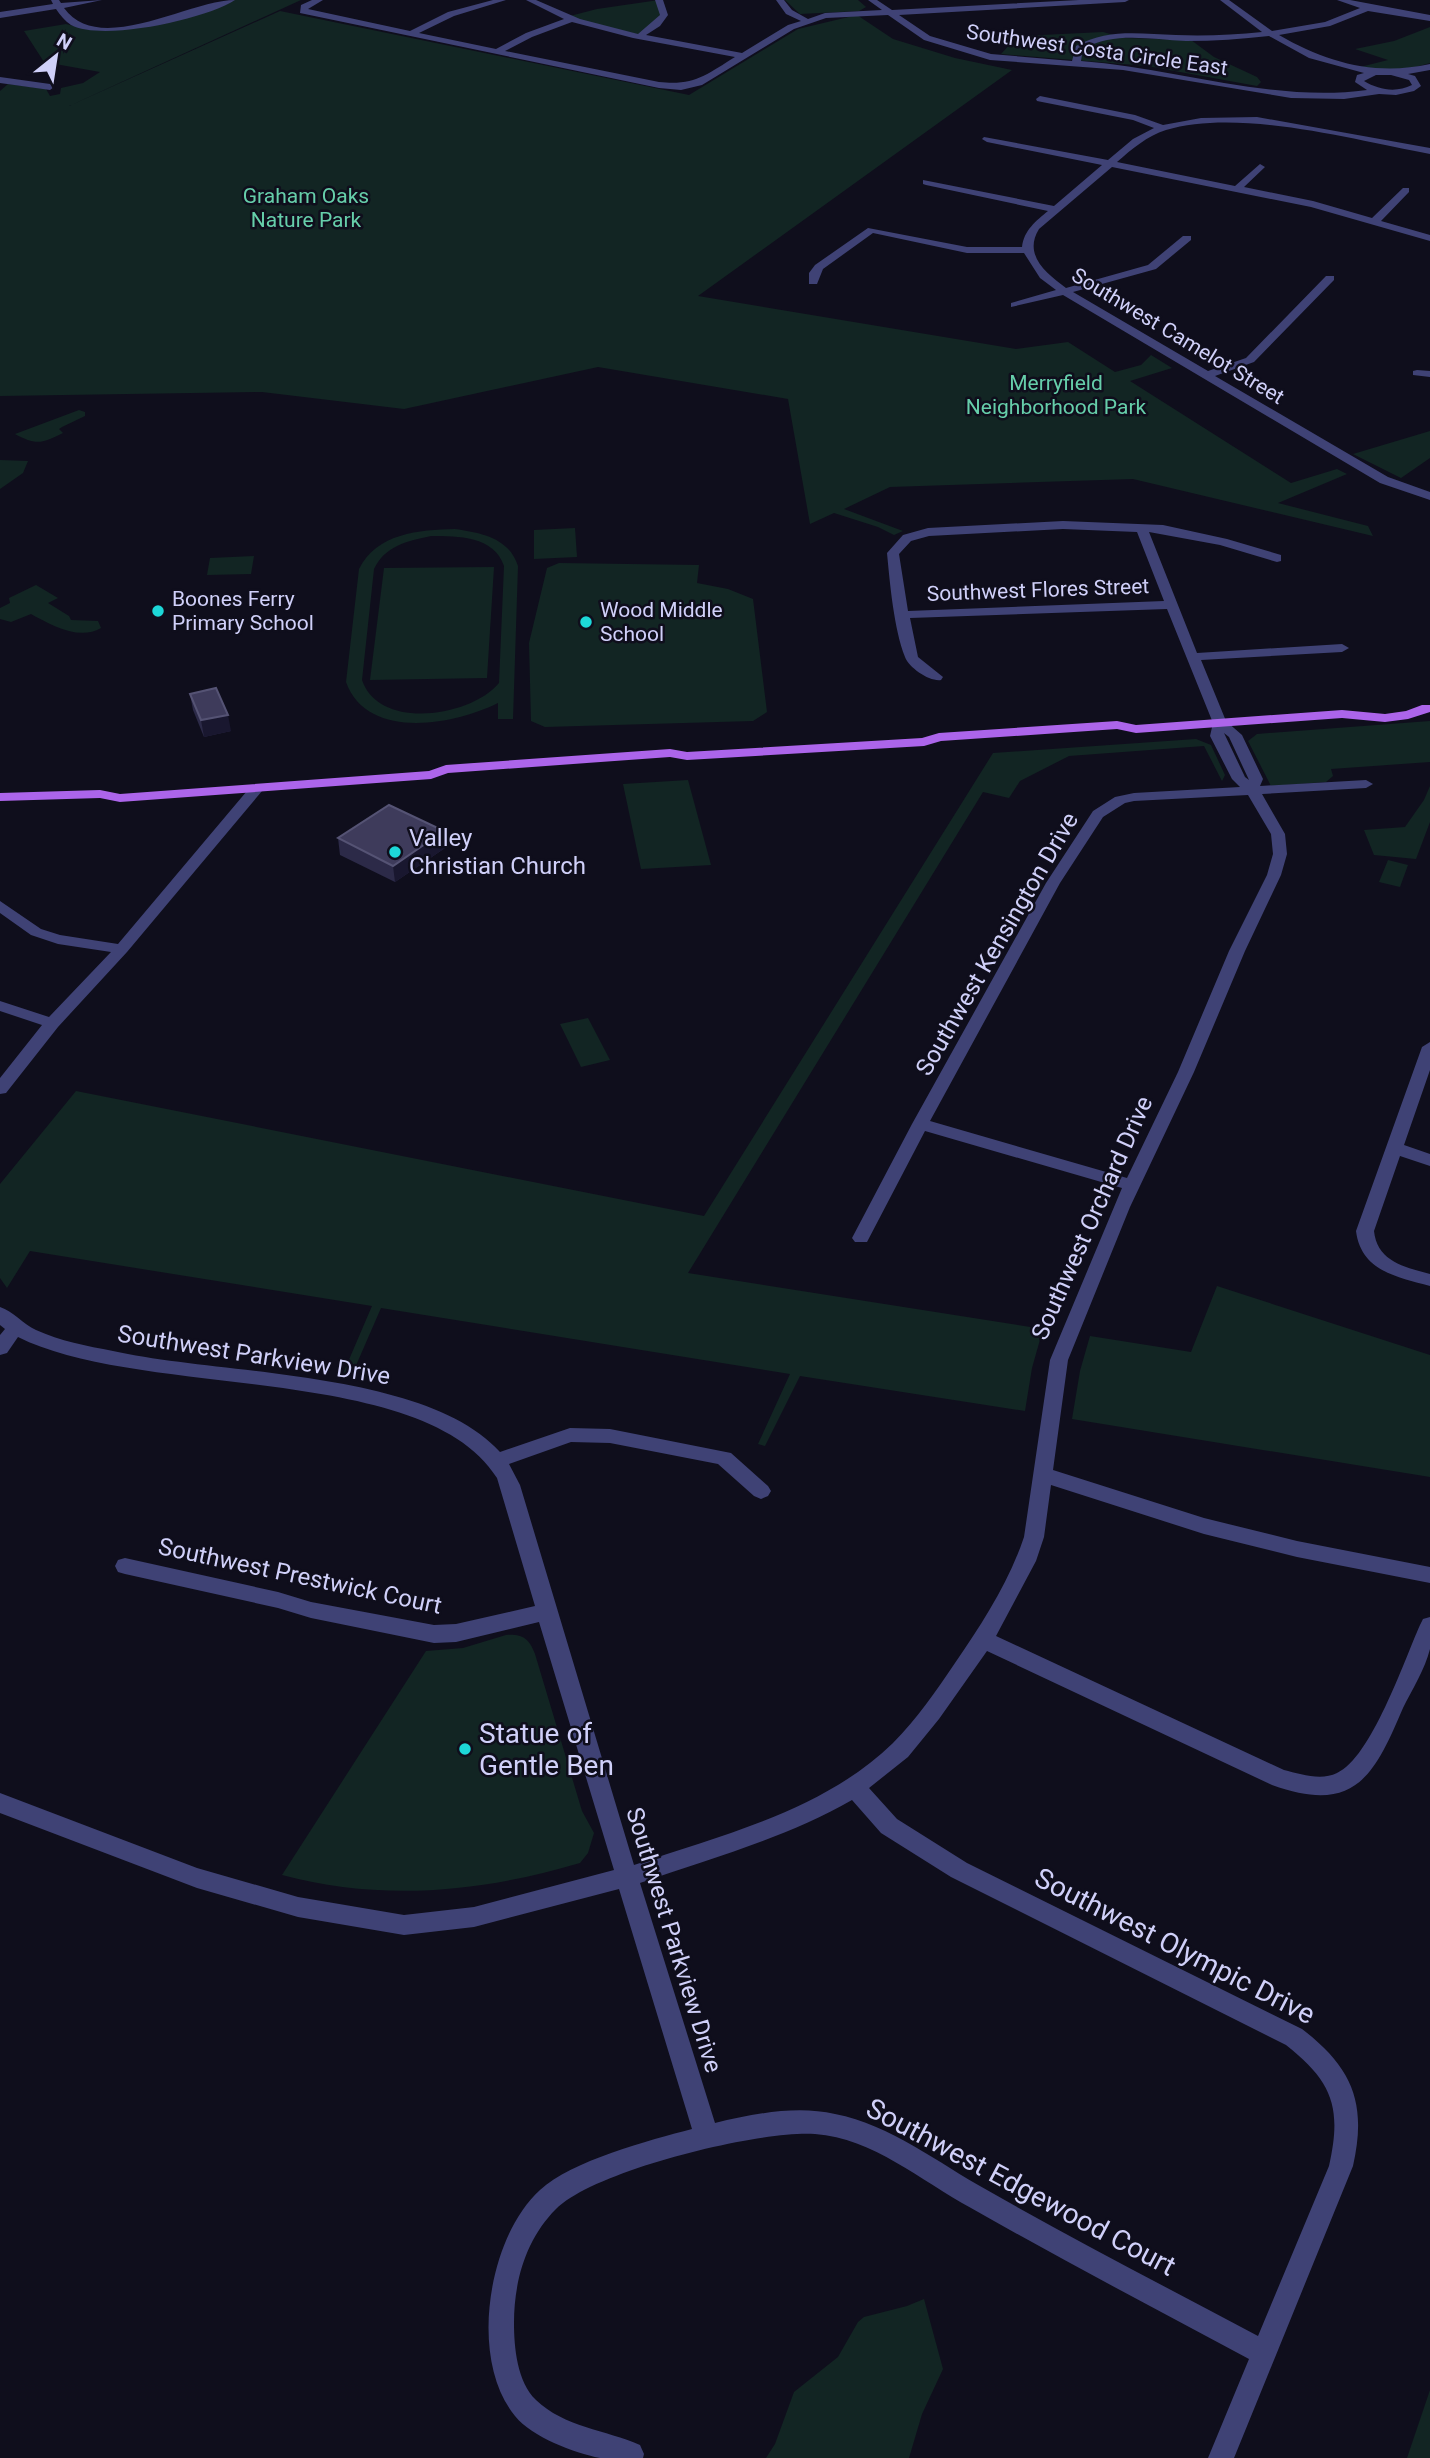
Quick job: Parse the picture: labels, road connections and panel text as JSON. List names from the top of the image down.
{
  "streets": {
    "street": [
      "Southwest Costa Circle East",
      "Southwest Camelot Street",
      "Southwest Flores Street",
      "Southwest Kensington Drive",
      "Southwest Orchard Drive",
      "Southwest Parkview Drive",
      "Southwest Prestwick Court",
      "Southwest Olympic Drive",
      "Southwest Edgewood Court"
    ]
  },
  "crossings": [
    ["Southwest Flores Street", "Southwest Orchard Drive"],
    ["Southwest Kensington Drive", "Southwest Orchard Drive"],
    ["Southwest Orchard Drive", "Southwest Parkview Drive"],
    ["Southwest Orchard Drive", "Southwest Olympic Drive"],
    ["Southwest Parkview Drive", "Southwest Prestwick Court"],
    ["Southwest Parkview Drive", "Southwest Edgewood Court"],
    ["Southwest Olympic Drive", "Southwest Edgewood Court"]
  ],
  "parks": ["Graham Oaks Nature Park", "Merryfield Neighborhood Park"],
  "places": [
    "Boones Ferry Primary School",
    "Wood Middle School",
    "Valley Christian Church",
    "Statue of Gentle Ben"
  ],
  "north": "top right"
}
